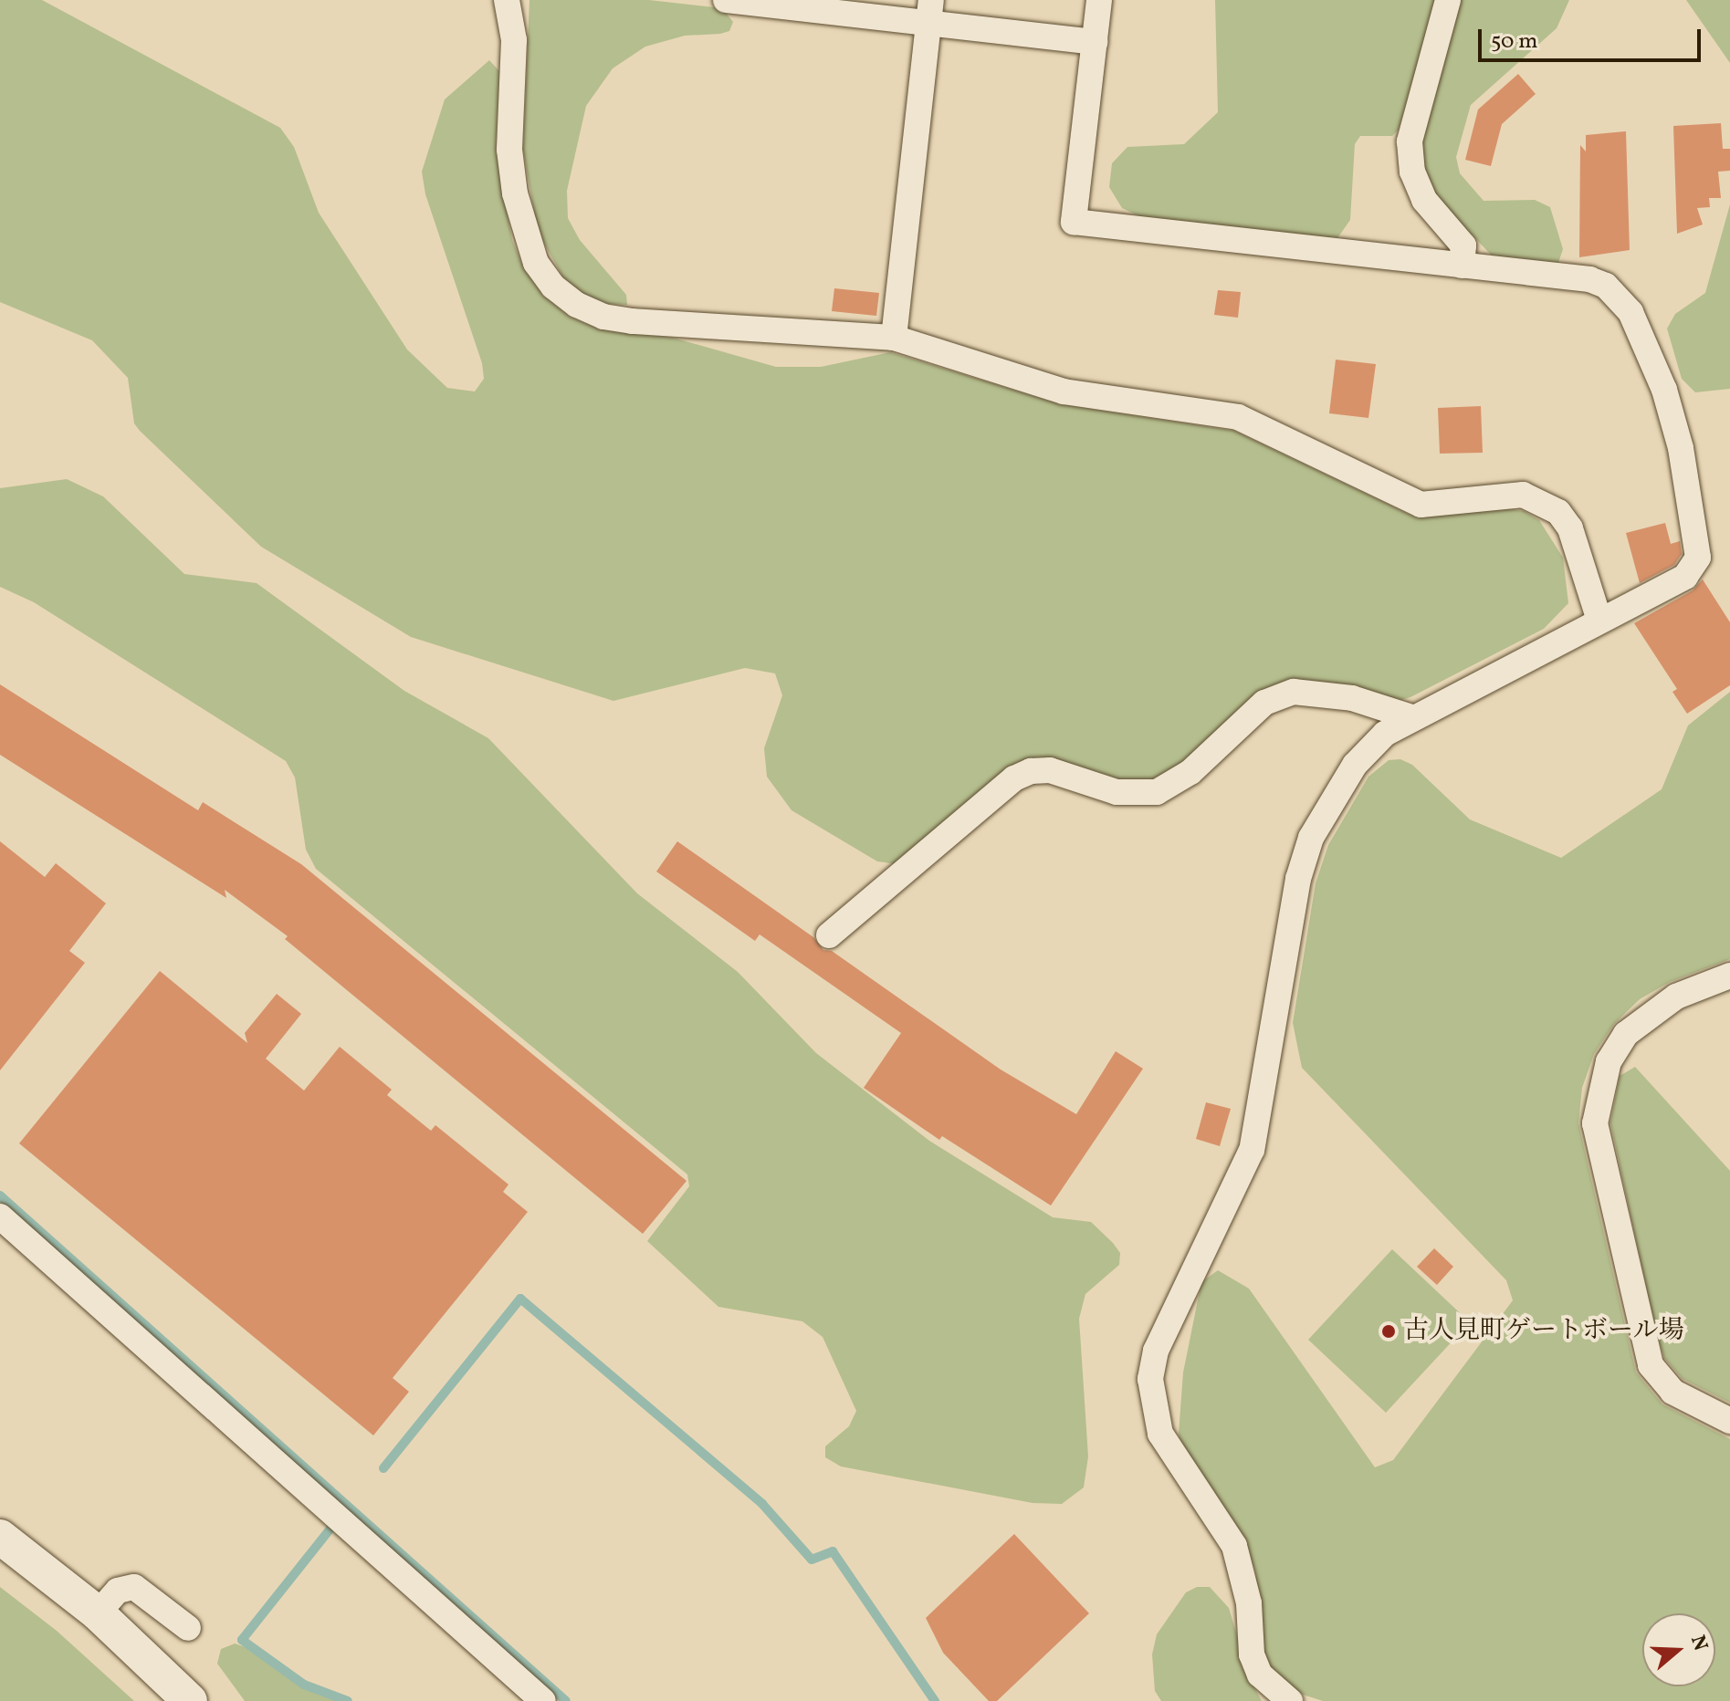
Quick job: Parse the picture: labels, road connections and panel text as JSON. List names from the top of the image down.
{
  "places": ["古人見町ゲートボール場"],
  "scale_bar": "50 m",
  "north": "right"
}
